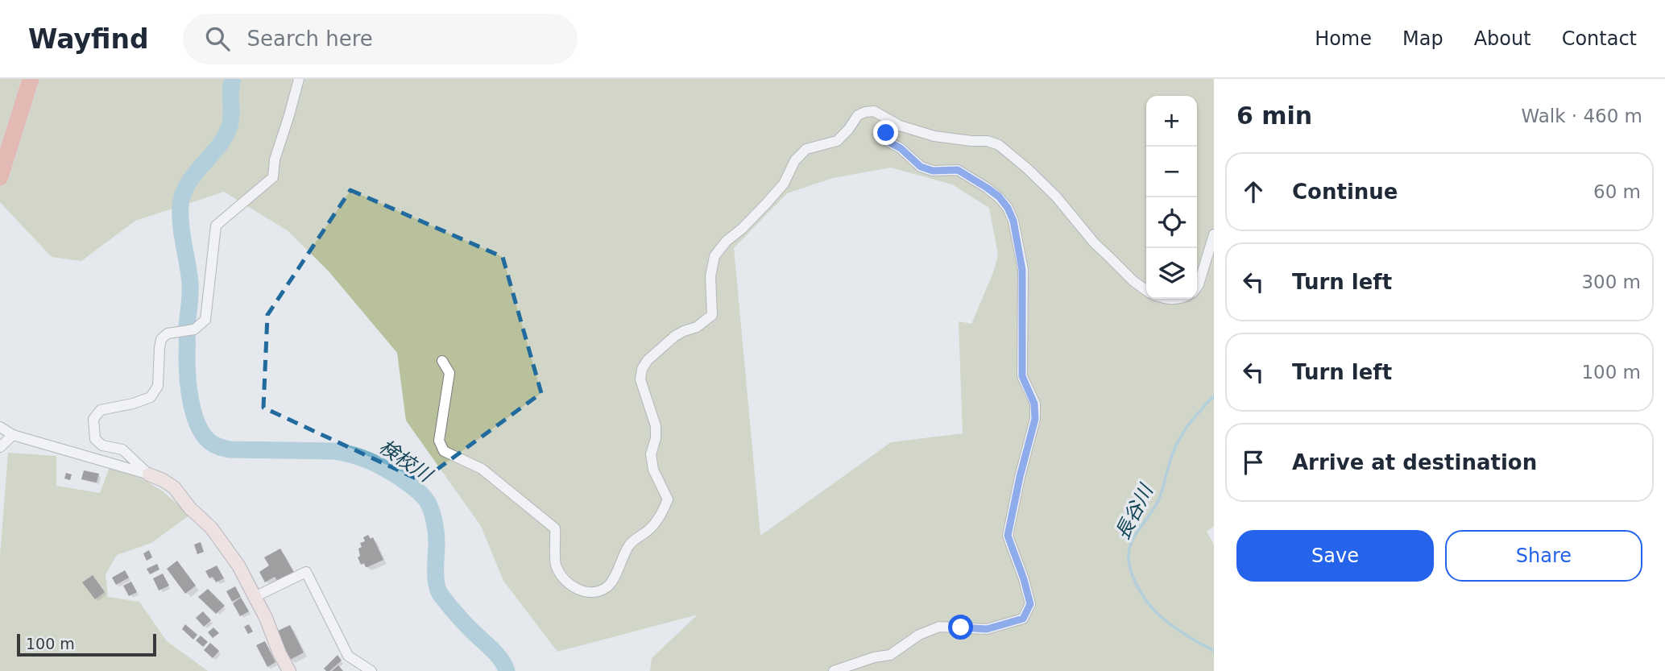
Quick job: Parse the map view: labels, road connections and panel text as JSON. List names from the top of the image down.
{
  "water": ["検校川", "長谷川"],
  "scale_bar": "100 m",
  "page": {
    "header": "Wayfind",
    "search": "Search here",
    "nav": [
      "Home",
      "Map",
      "About",
      "Contact"
    ],
    "heading": ["6 min", "Walk · 460 m"],
    "map_buttons": ["+", "−"],
    "list": [
      ["Continue", "60 m"],
      ["Turn left", "300 m"],
      ["Turn left", "100 m"],
      "Arrive at destination"
    ],
    "buttons": ["Save", "Share"],
    "scale": "100 m"
  }
}
